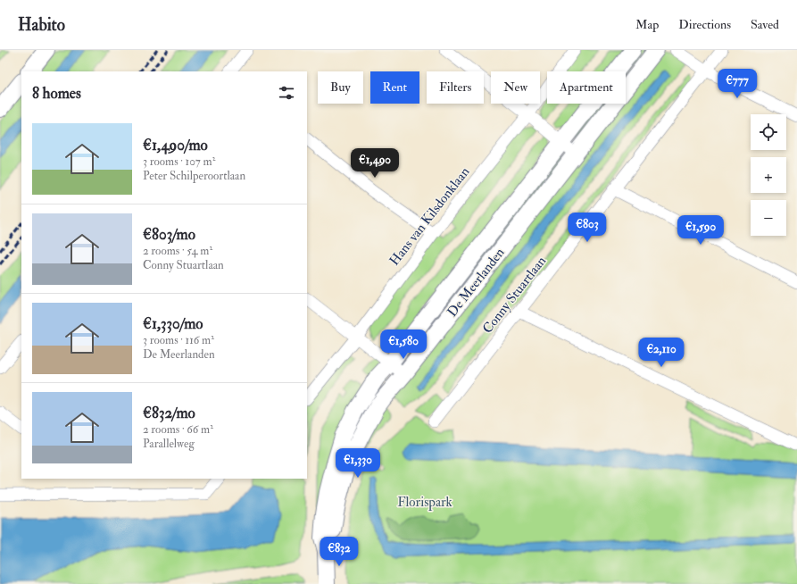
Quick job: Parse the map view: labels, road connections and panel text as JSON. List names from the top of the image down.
{
  "streets": {
    "main road": ["De Meerlanden"],
    "street": ["Hans van Kilsdonklaan", "Conny Stuartlaan"]
  },
  "parks": ["Florispark"],
  "page": {
    "header": "Habito",
    "nav": ["Map", "Directions", "Saved"],
    "price": [
      "€777",
      "€1,490",
      "€803",
      "€1,590",
      "€1,580",
      "€2,110",
      "€1,330",
      "€832"
    ],
    "chip": [
      "Buy",
      "Rent",
      "Filters",
      "New",
      "Apartment"
    ],
    "heading": "8 homes",
    "map_buttons": ["+", "−"],
    "list": [
      {
        "name": "€1,490/mo",
        "note": "3 rooms · 107 m² · Peter Schilperoortlaan"
      },
      {
        "name": "€803/mo",
        "note": "2 rooms · 54 m² · Conny Stuartlaan"
      },
      {
        "name": "€1,330/mo",
        "note": "3 rooms · 116 m² · De Meerlanden"
      },
      {
        "name": "€832/mo",
        "note": "2 rooms · 66 m² · Parallelweg"
      }
    ]
  }
}
